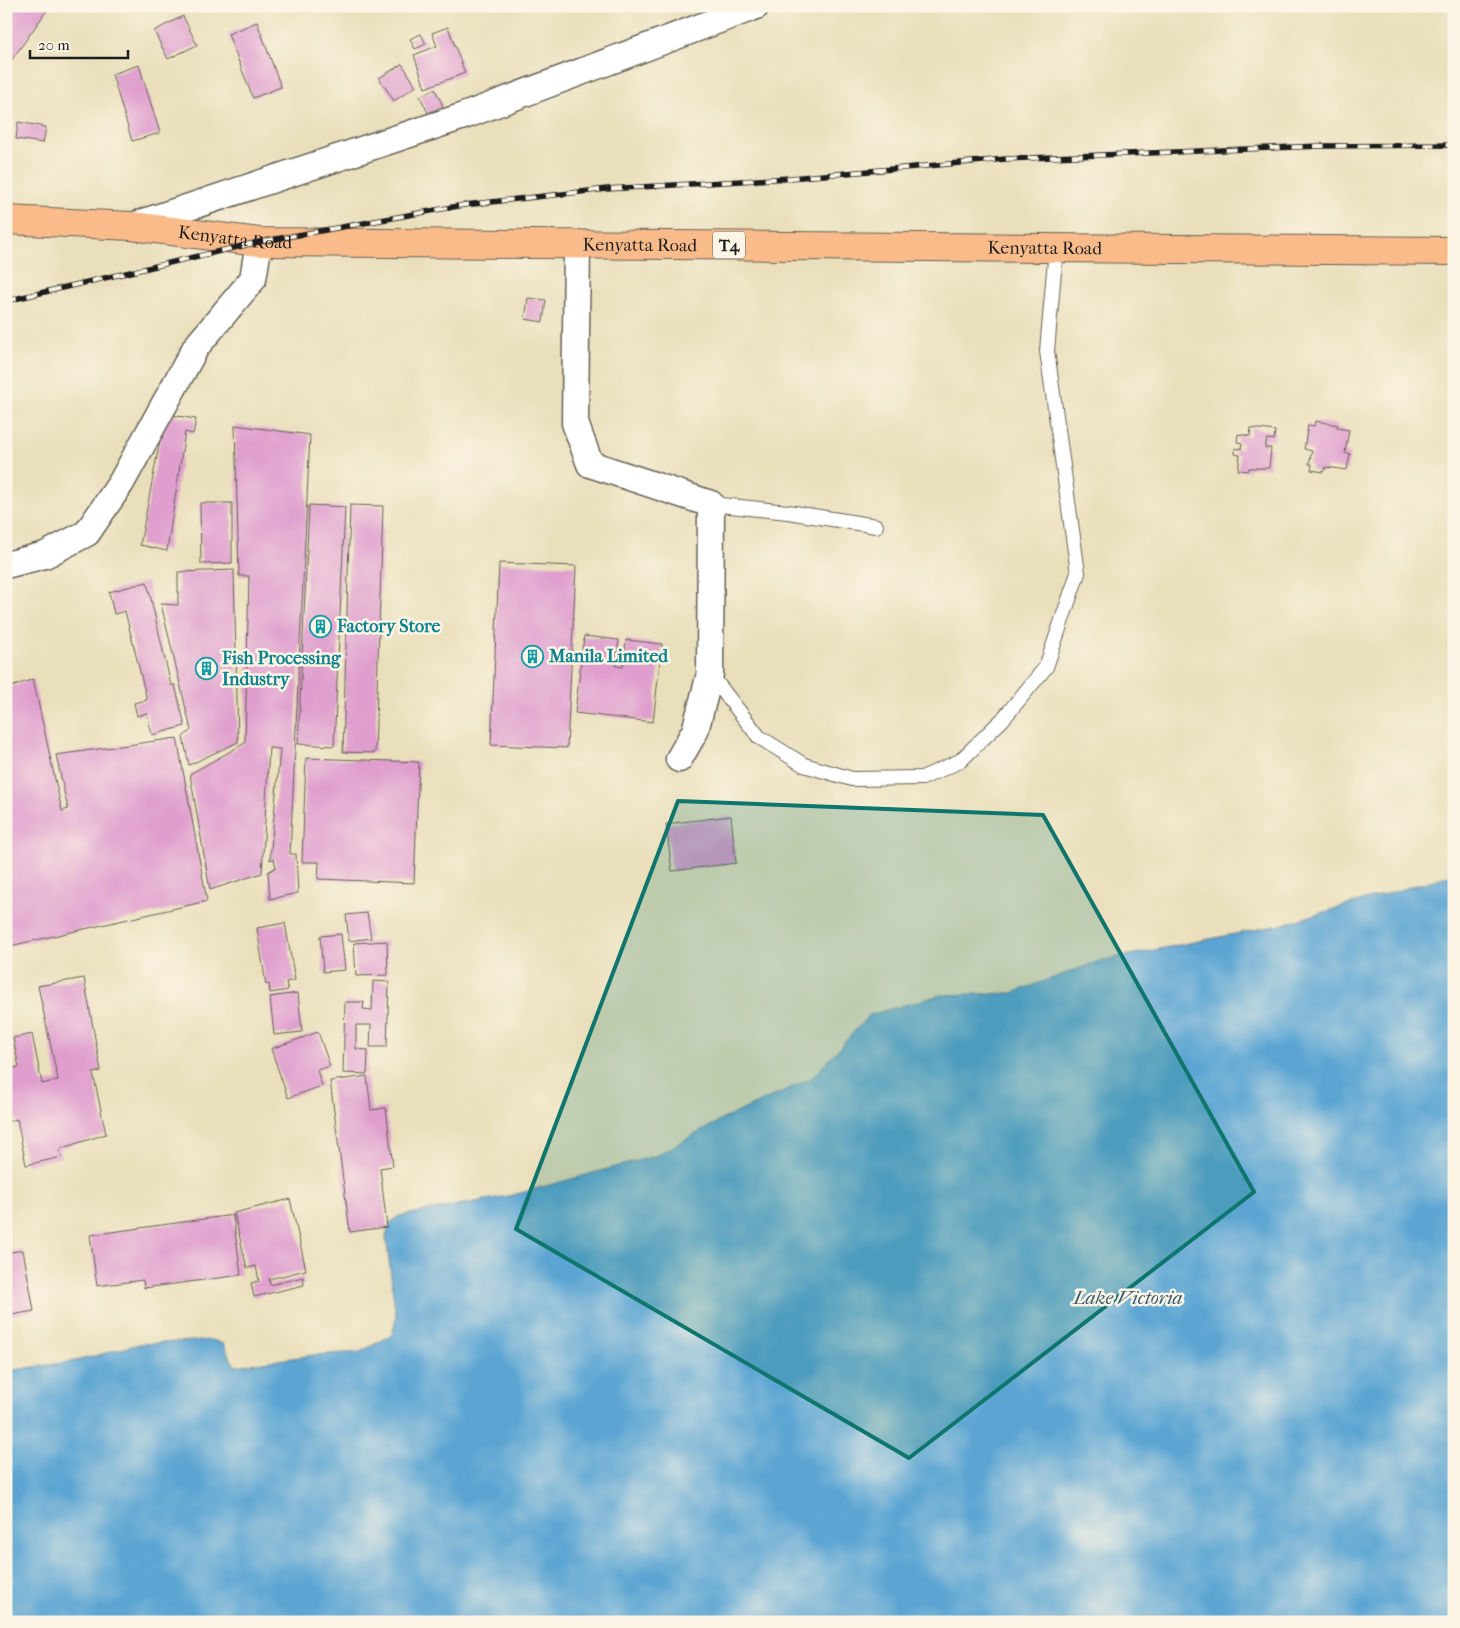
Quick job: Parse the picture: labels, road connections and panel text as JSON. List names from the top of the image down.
{
  "streets": {
    "highway": ["Kenyatta Road", "T4"]
  },
  "water": ["Lake Victoria"],
  "places": {
    "building": ["Factory Store", "Manila Limited", "Fish Processing Industry"]
  },
  "scale_bar": "20 m"
}
